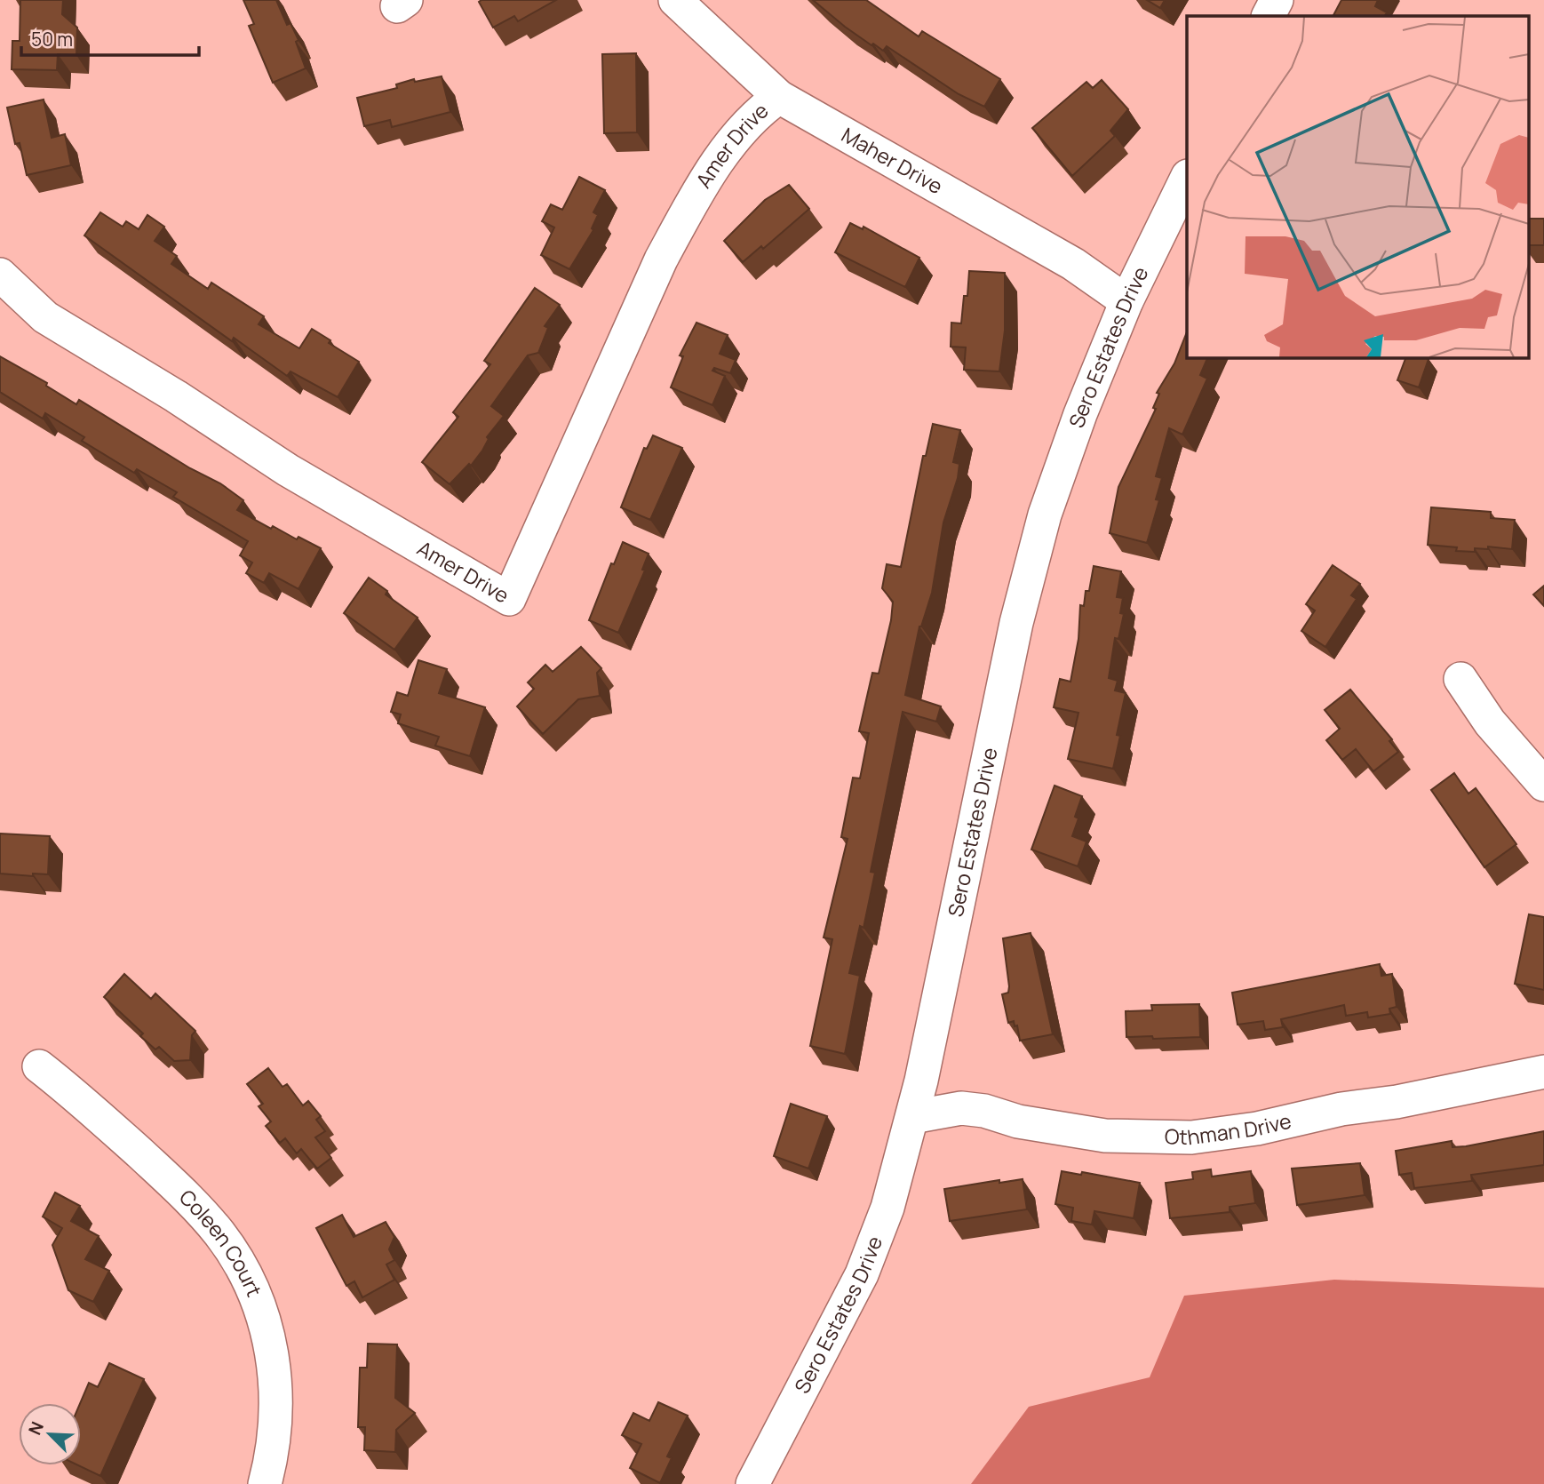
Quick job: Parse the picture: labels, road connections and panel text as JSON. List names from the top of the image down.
{
  "streets": {
    "street": [
      "Amer Drive",
      "Maher Drive",
      "Sero Estates Drive",
      "Othman Drive",
      "Coleen Court"
    ]
  },
  "crossings": [
    ["Amer Drive", "Maher Drive"],
    ["Maher Drive", "Sero Estates Drive"],
    ["Sero Estates Drive", "Othman Drive"]
  ],
  "scale_bar": "50 m",
  "north": "top left"
}
